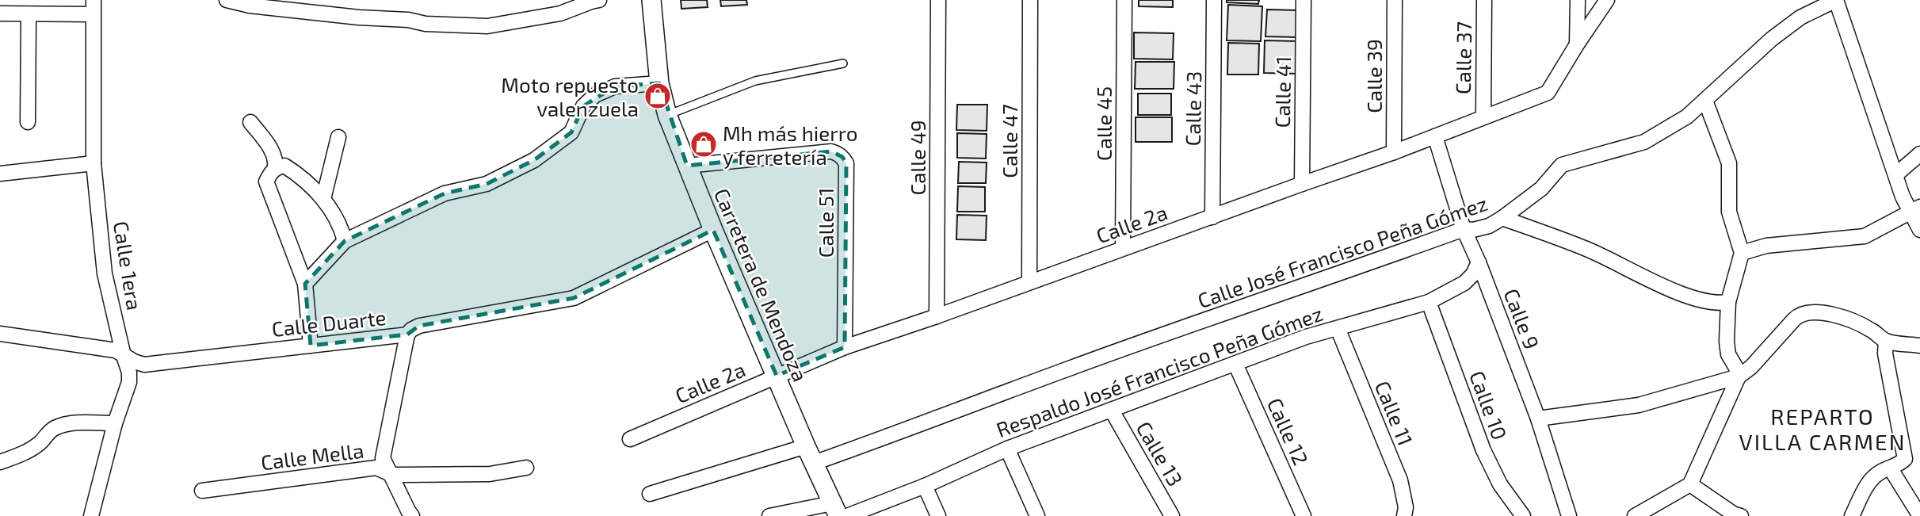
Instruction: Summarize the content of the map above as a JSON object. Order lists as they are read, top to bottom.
{
  "streets": {
    "street": [
      "Calle 37",
      "Calle 39",
      "Calle 41",
      "Calle 43",
      "Calle 45",
      "Calle 47",
      "Calle 49",
      "Calle 51",
      "Calle 2a",
      "Calle José Francisco Peña Gómez",
      "Calle 1era",
      "Carretera de Mendoza",
      "Calle 9",
      "Calle Duarte",
      "Respaldo José Francisco Peña Gómez",
      "Calle 10",
      "Calle 11",
      "Calle 12",
      "Calle 13",
      "Calle Mella"
    ]
  },
  "crossings": [
    ["Calle 37", "Calle 2a"],
    ["Calle 39", "Calle 2a"],
    ["Calle 41", "Calle 2a"],
    ["Calle 43", "Calle 2a"],
    ["Calle 45", "Calle 2a"],
    ["Calle 47", "Calle 2a"],
    ["Calle 49", "Calle 2a"],
    ["Calle 51", "Calle 2a"],
    ["Calle 51", "Carretera de Mendoza"],
    ["Calle 2a", "Carretera de Mendoza"],
    ["Calle 2a", "Calle 9"],
    ["Calle José Francisco Peña Gómez", "Carretera de Mendoza"],
    ["Calle José Francisco Peña Gómez", "Calle 9"],
    ["Calle 1era", "Calle Duarte"],
    ["Carretera de Mendoza", "Calle Duarte"],
    ["Calle 9", "Respaldo José Francisco Peña Gómez"],
    ["Respaldo José Francisco Peña Gómez", "Calle 10"],
    ["Respaldo José Francisco Peña Gómez", "Calle 11"],
    ["Respaldo José Francisco Peña Gómez", "Calle 12"],
    ["Respaldo José Francisco Peña Gómez", "Calle 13"]
  ],
  "districts": ["REPARTO VILLA CARMEN"],
  "places": {
    "shop": ["Moto repuesto valenzuela", "Mh más hierro y ferretería"]
  }
}
